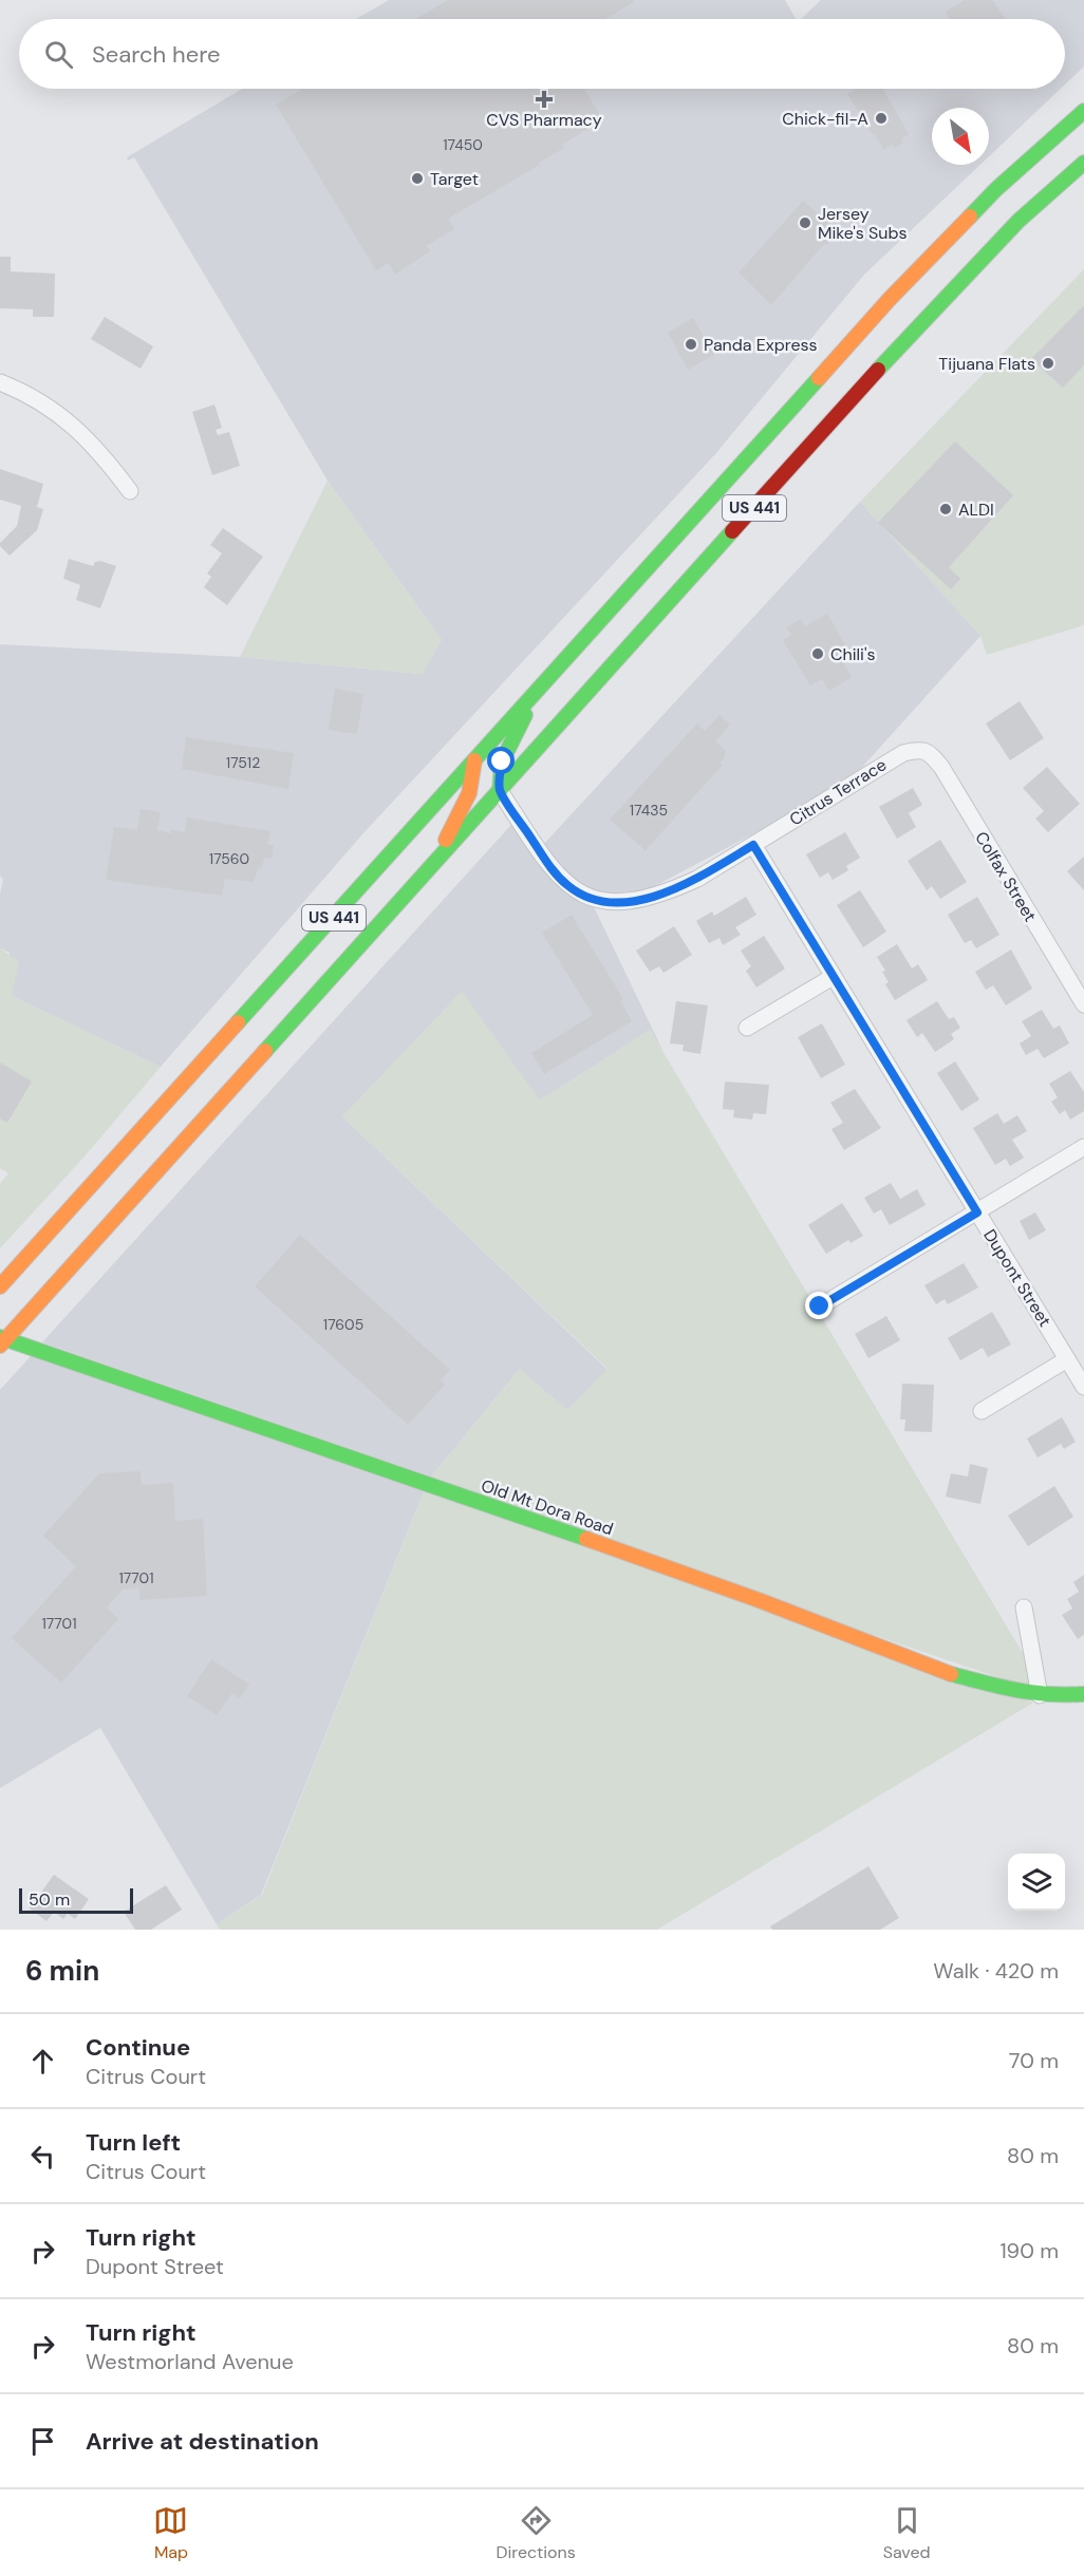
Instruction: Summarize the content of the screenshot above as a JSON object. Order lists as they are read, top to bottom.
{
  "streets": {
    "main road": ["US 441", "Old Mt Dora Road"],
    "street": ["Citrus Terrace", "Colfax Street", "Dupont Street"]
  },
  "crossings": [
    ["US 441", "Citrus Terrace"],
    ["US 441", "Old Mt Dora Road"],
    ["Citrus Terrace", "Colfax Street"],
    ["Citrus Terrace", "Dupont Street"]
  ],
  "places": {
    "health": ["CVS Pharmacy"],
    "other": [
      "Chick-fil-A",
      "Target",
      "Jersey Mike's Subs",
      "Panda Express",
      "Tijuana Flats",
      "ALDI",
      "Chili's"
    ]
  },
  "house_numbers": [
    "17450",
    "17512",
    "17435",
    "17560",
    "17605",
    "17701",
    "17701"
  ],
  "scale_bar": "50 m",
  "north": "bottom right",
  "page": {
    "search": "Search here",
    "scale": "50 m",
    "heading": ["6 min", "Walk · 420 m"],
    "list": [
      ["Continue", "Citrus Court", "70 m"],
      ["Turn left", "Citrus Court", "80 m"],
      ["Turn right", "Dupont Street", "190 m"],
      ["Turn right", "Westmorland Avenue", "80 m"],
      "Arrive at destination"
    ],
    "nav": ["Map", "Directions", "Saved"]
  }
}
